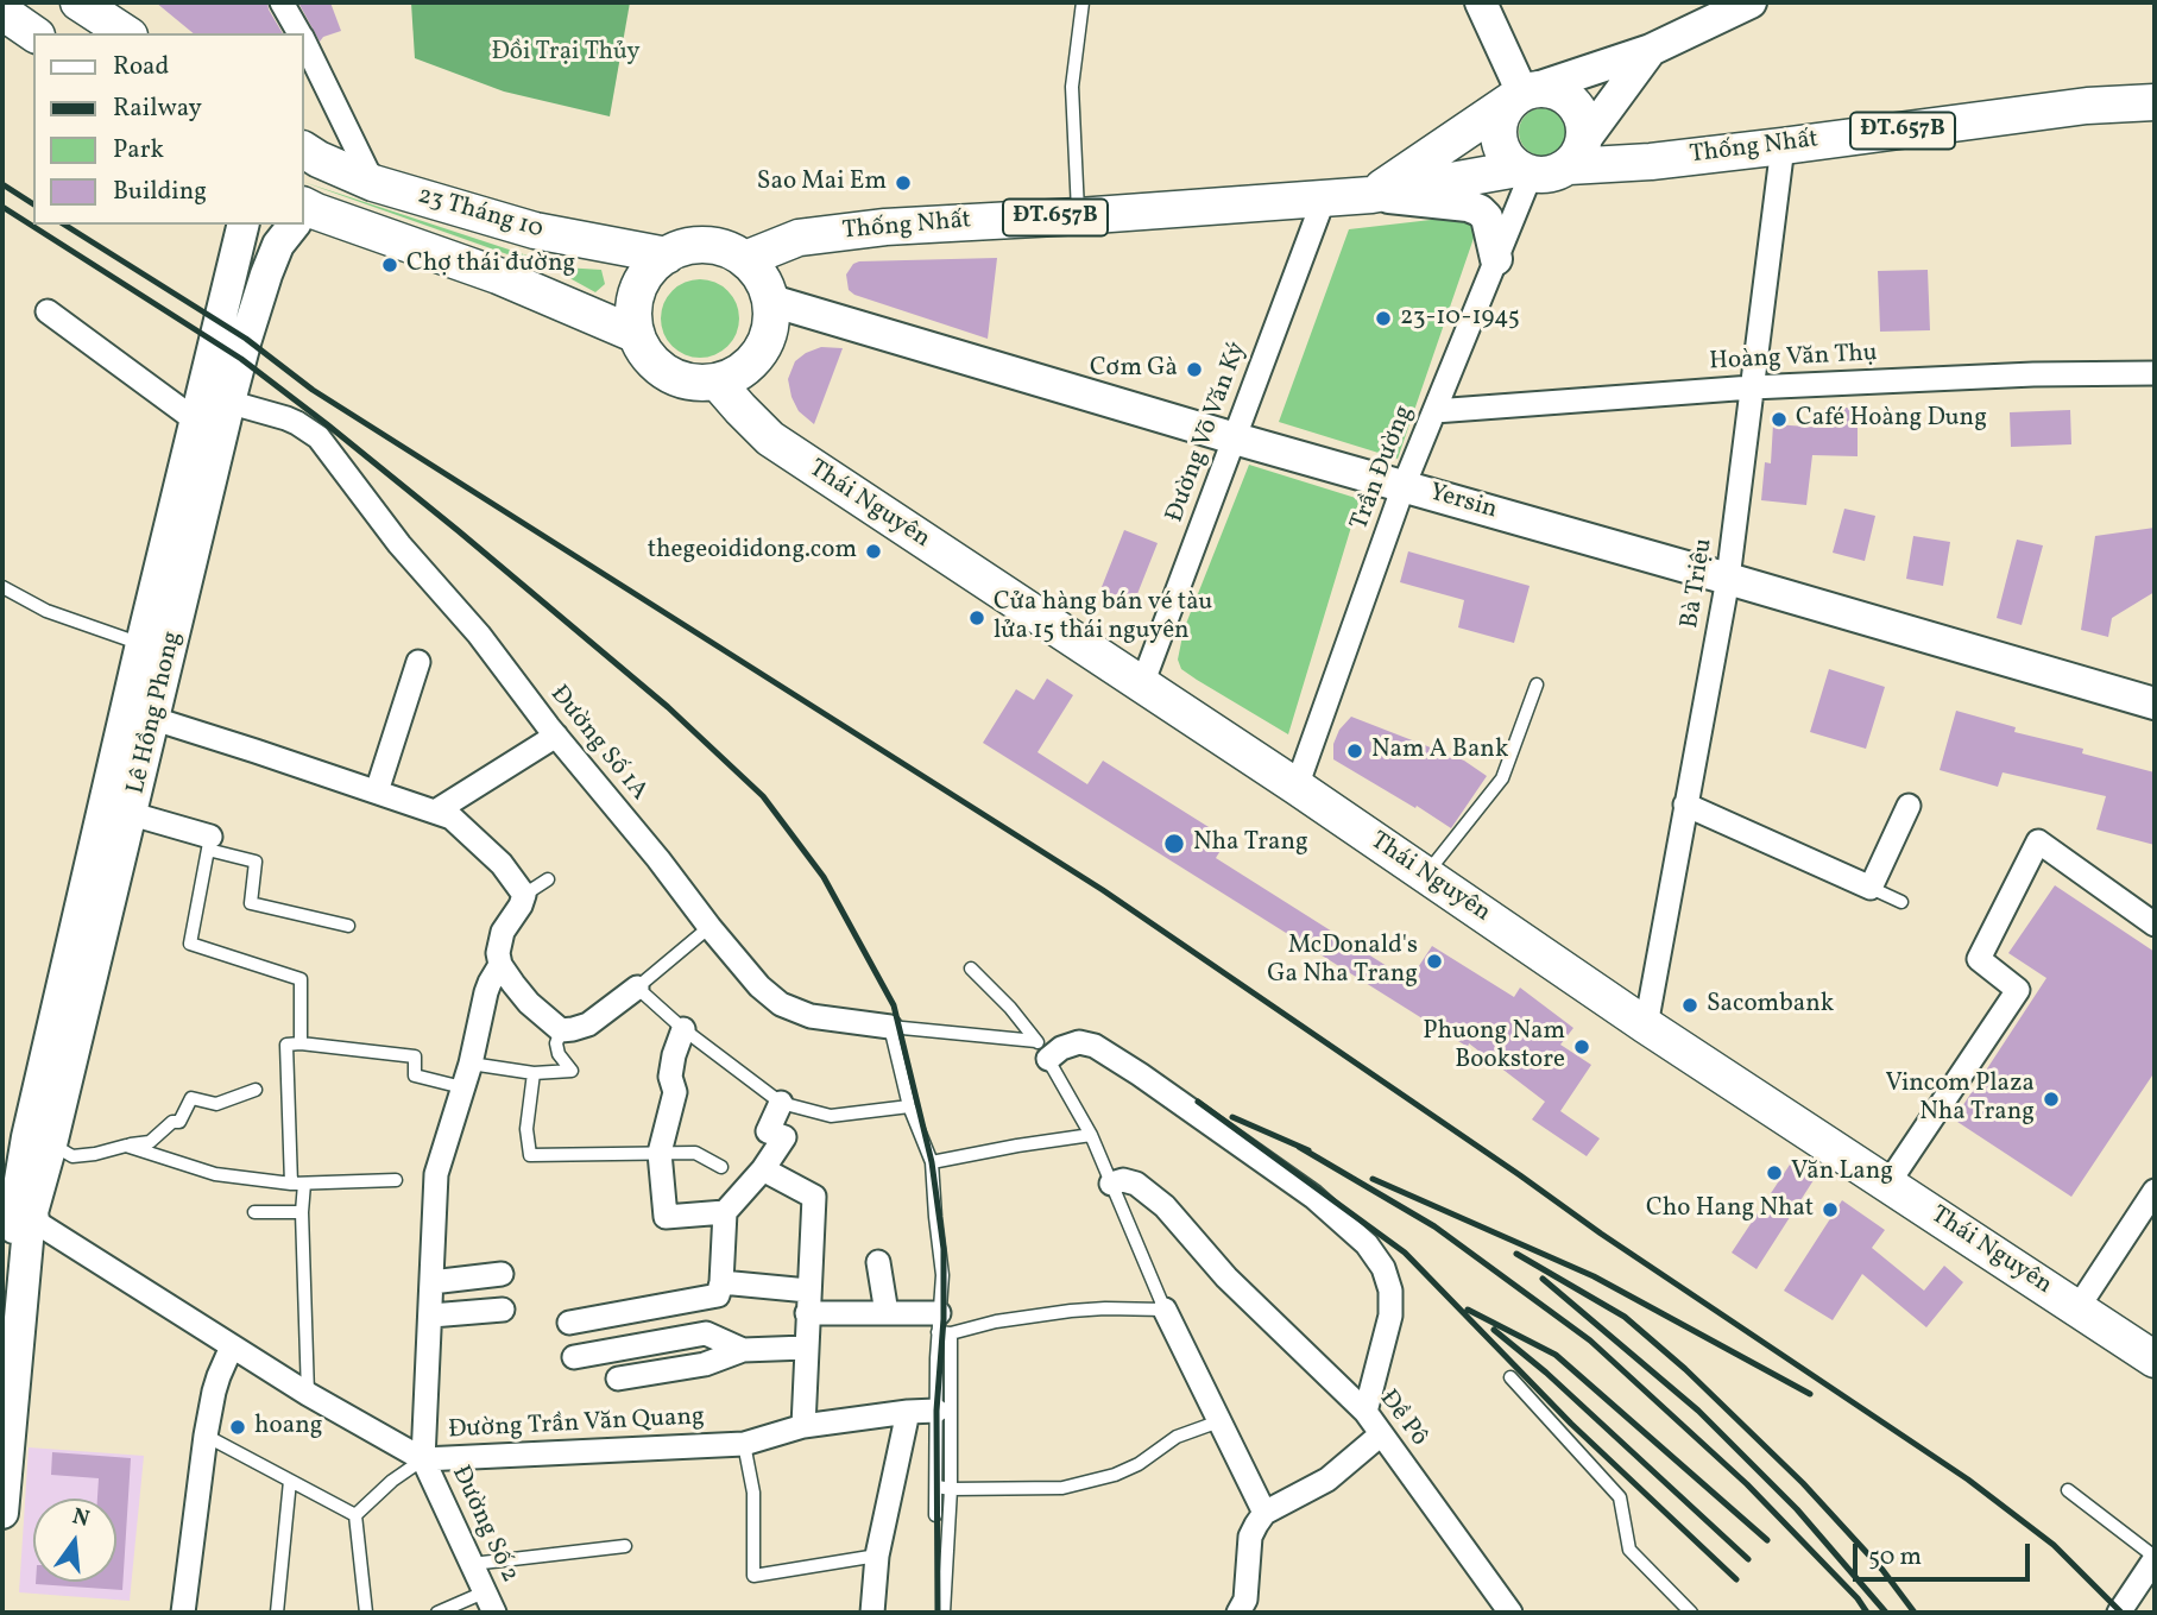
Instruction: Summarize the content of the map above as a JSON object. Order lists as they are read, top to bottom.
{
  "streets": {
    "main road": [
      "ĐT.657B",
      "Thống Nhất",
      "23 Tháng 10",
      "Yersin",
      "Thái Nguyên",
      "Lê Hồng Phong"
    ],
    "street": [
      "Hoàng Văn Thụ",
      "Đường Võ Văn Ký",
      "Trần Đường",
      "Bà Triệu",
      "Đường Số 1A",
      "Đề Pô",
      "Đường Trần Văn Quang",
      "Đường Số 2"
    ]
  },
  "crossings": [
    ["Thống Nhất", "23 Tháng 10"],
    ["Thống Nhất", "Đường Võ Văn Ký"],
    ["Thống Nhất", "Trần Đường"],
    ["Thống Nhất", "Yersin"],
    ["Thống Nhất", "Thái Nguyên"],
    ["Thống Nhất", "Bà Triệu"],
    ["23 Tháng 10", "Yersin"],
    ["23 Tháng 10", "Thái Nguyên"],
    ["Hoàng Văn Thụ", "Trần Đường"],
    ["Hoàng Văn Thụ", "Bà Triệu"],
    ["Đường Võ Văn Ký", "Yersin"],
    ["Đường Võ Văn Ký", "Thái Nguyên"],
    ["Trần Đường", "Yersin"],
    ["Trần Đường", "Thái Nguyên"],
    ["Yersin", "Thái Nguyên"],
    ["Yersin", "Bà Triệu"],
    ["Thái Nguyên", "Bà Triệu"],
    ["Lê Hồng Phong", "Đường Số 1A"],
    ["Lê Hồng Phong", "Đường Trần Văn Quang"],
    ["Đường Trần Văn Quang", "Đường Số 2"]
  ],
  "parks": ["Đồi Trại Thủy"],
  "places": [
    "Sao Mai Em",
    "Chợ thái đường",
    "23-10-1945",
    "Cơm Gà",
    "Café Hoàng Dung",
    "thegeoididong.com",
    "Cửa hàng bán vé tàu lửa 15 thái nguyên",
    "Nam A Bank",
    "Nha Trang",
    "McDonald's Ga Nha Trang",
    "Sacombank",
    "Phuong Nam Bookstore",
    "Vincom Plaza Nha Trang",
    "Văn Lang",
    "Cho Hang Nhat",
    "hoang"
  ],
  "legend": [
    "Road",
    "Railway",
    "Park",
    "Building"
  ],
  "scale_bar": "50 m",
  "north": "top"
}
